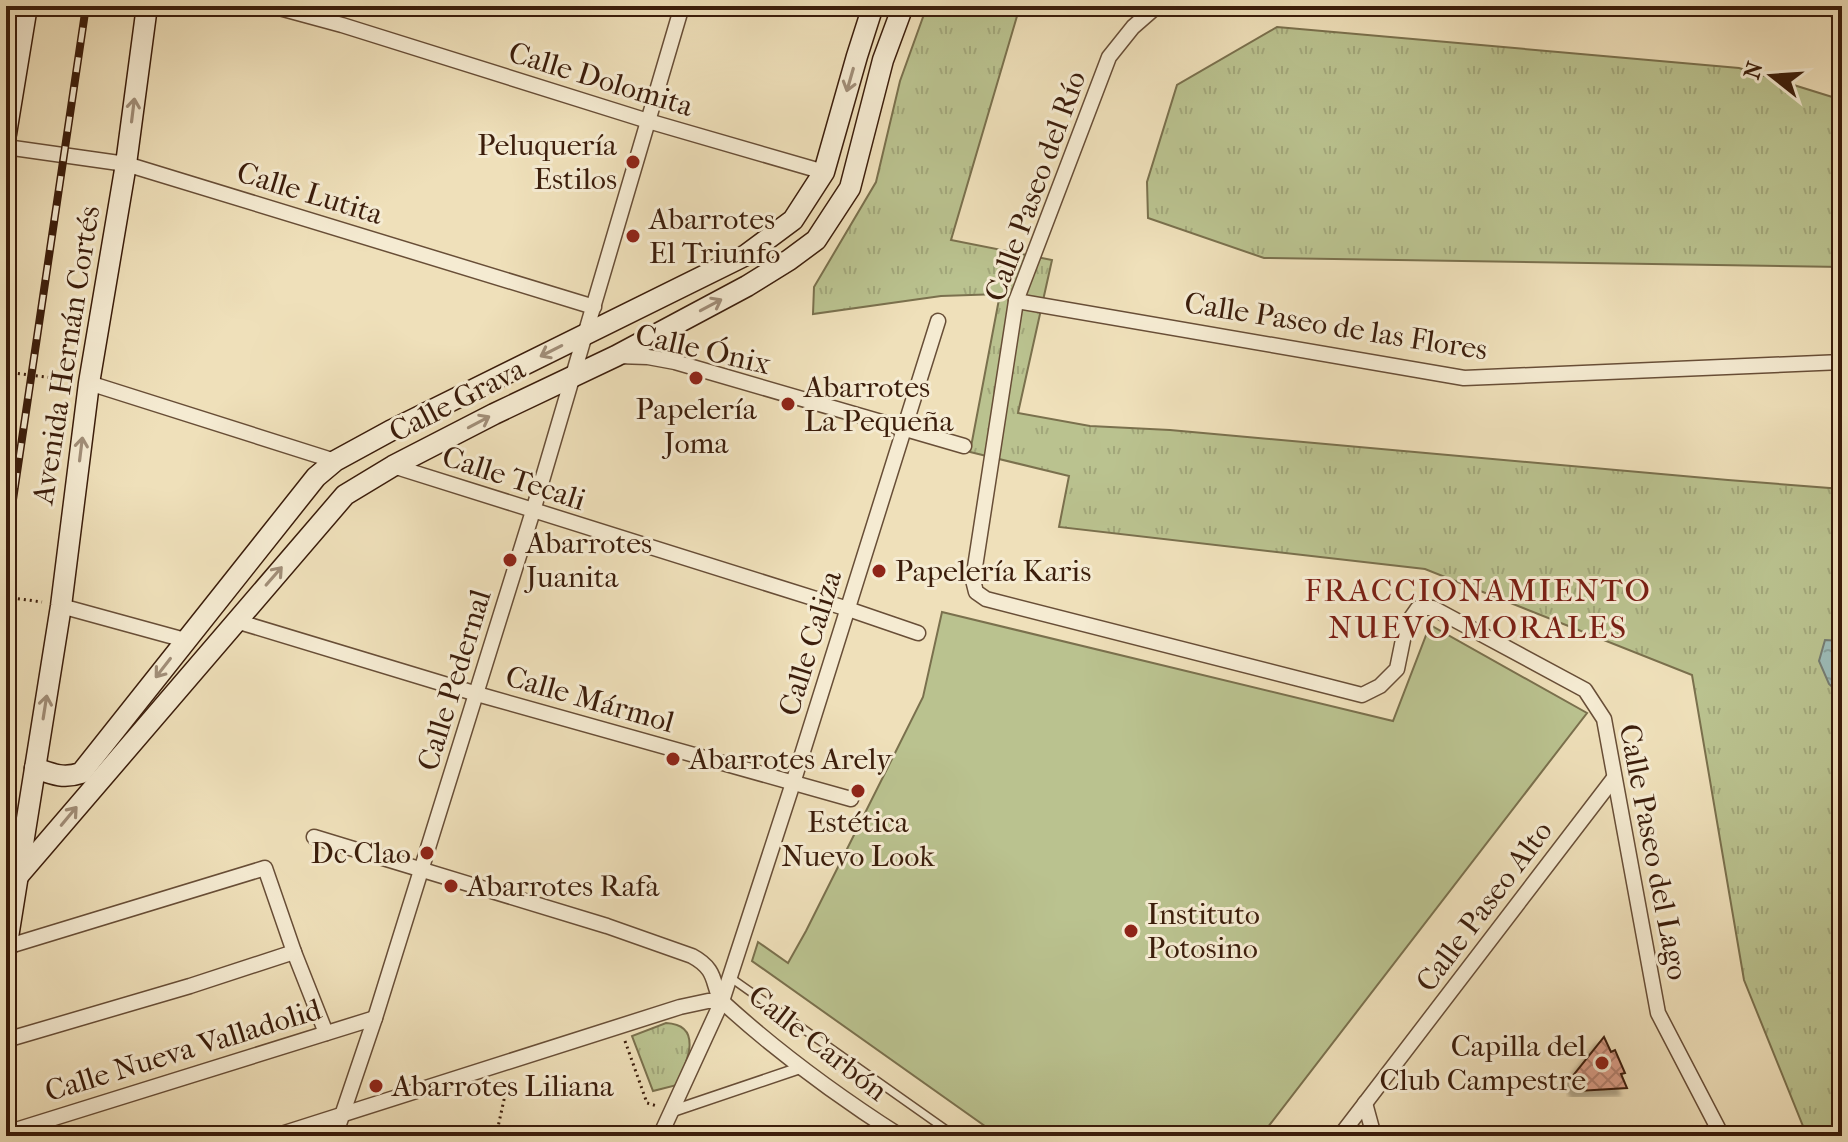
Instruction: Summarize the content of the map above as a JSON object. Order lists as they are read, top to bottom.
{
  "streets": {
    "main road": ["Avenida Hernán Cortés", "Calle Grava"],
    "street": [
      "Calle Dolomita",
      "Calle Paseo del Río",
      "Calle Lutita",
      "Calle Paseo de las Flores",
      "Calle Ónix",
      "Calle Tecali",
      "Calle Caliza",
      "Calle Pedernal",
      "Calle Mármol",
      "Calle Paseo del Lago",
      "Calle Paseo Alto",
      "Calle Carbón",
      "Calle Nueva Valladolid"
    ]
  },
  "crossings": [
    ["Calle Dolomita", "Calle Grava"],
    ["Calle Dolomita", "Calle Pedernal"],
    ["Calle Paseo del Río", "Calle Paseo de las Flores"],
    ["Calle Paseo del Río", "Calle Paseo del Lago"],
    ["Calle Lutita", "Avenida Hernán Cortés"],
    ["Calle Lutita", "Calle Pedernal"],
    ["Calle Ónix", "Calle Grava"],
    ["Calle Ónix", "Calle Caliza"],
    ["Avenida Hernán Cortés", "Calle Grava"],
    ["Calle Grava", "Calle Tecali"],
    ["Calle Grava", "Calle Pedernal"],
    ["Calle Grava", "Calle Mármol"],
    ["Calle Tecali", "Calle Caliza"],
    ["Calle Tecali", "Calle Pedernal"],
    ["Calle Caliza", "Calle Mármol"],
    ["Calle Caliza", "Calle Carbón"],
    ["Calle Pedernal", "Calle Mármol"],
    ["Calle Pedernal", "Calle Carbón"],
    ["Calle Pedernal", "Calle Nueva Valladolid"],
    ["Calle Paseo del Lago", "Calle Paseo Alto"]
  ],
  "one_way": ["Avenida Hernán Cortés"],
  "districts": ["FRACCIONAMIENTO NUEVO MORALES"],
  "places": [
    "Peluquería Estilos",
    "Abarrotes El Triunfo",
    "Papelería Joma",
    "Abarrotes La Pequeña",
    "Abarrotes Juanita",
    "Papelería Karis",
    "Abarrotes Arely",
    "Estética Nuevo Look",
    "Dc Clao",
    "Abarrotes Rafa",
    "Instituto Potosino",
    "Capilla del Club Campestre",
    "Abarrotes Liliana"
  ],
  "north": "left"
}
